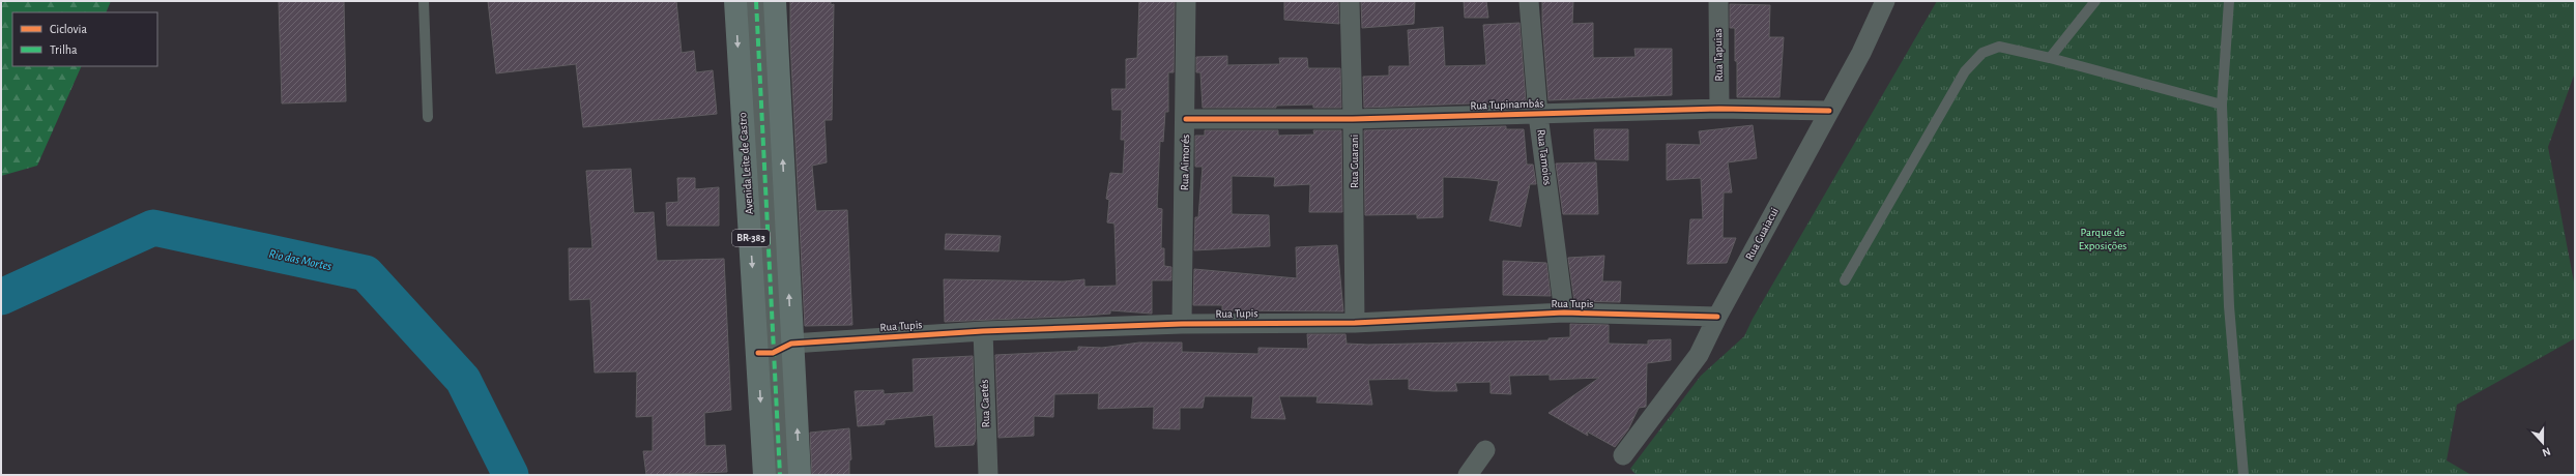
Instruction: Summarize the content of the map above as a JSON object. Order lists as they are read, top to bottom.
{
  "streets": {
    "highway": ["Avenida Leite de Castro", "BR-383"],
    "street": [
      "Rua Tapuias",
      "Rua Tupinambás",
      "Rua Tamoios",
      "Rua Guarani",
      "Rua Aimorés",
      "Rua Guaiacui",
      "Rua Tupis",
      "Rua Caetés"
    ]
  },
  "crossings": [
    ["Rua Tapuias", "Rua Tupinambás"],
    ["Rua Tupinambás", "Rua Tamoios"],
    ["Rua Tupinambás", "Rua Guarani"],
    ["Rua Tupinambás", "Rua Aimorés"],
    ["Rua Tupinambás", "Rua Guaiacui"],
    ["Rua Tamoios", "Rua Tupis"],
    ["Rua Guarani", "Rua Tupis"],
    ["Rua Aimorés", "Rua Tupis"],
    ["Avenida Leite de Castro", "Rua Tupis"],
    ["Rua Guaiacui", "Rua Tupis"],
    ["Rua Tupis", "Rua Caetés"]
  ],
  "water": ["Rio das Mortes"],
  "parks": ["Parque de Exposições"],
  "legend": ["Ciclovia", "Trilha"],
  "north": "bottom"
}
